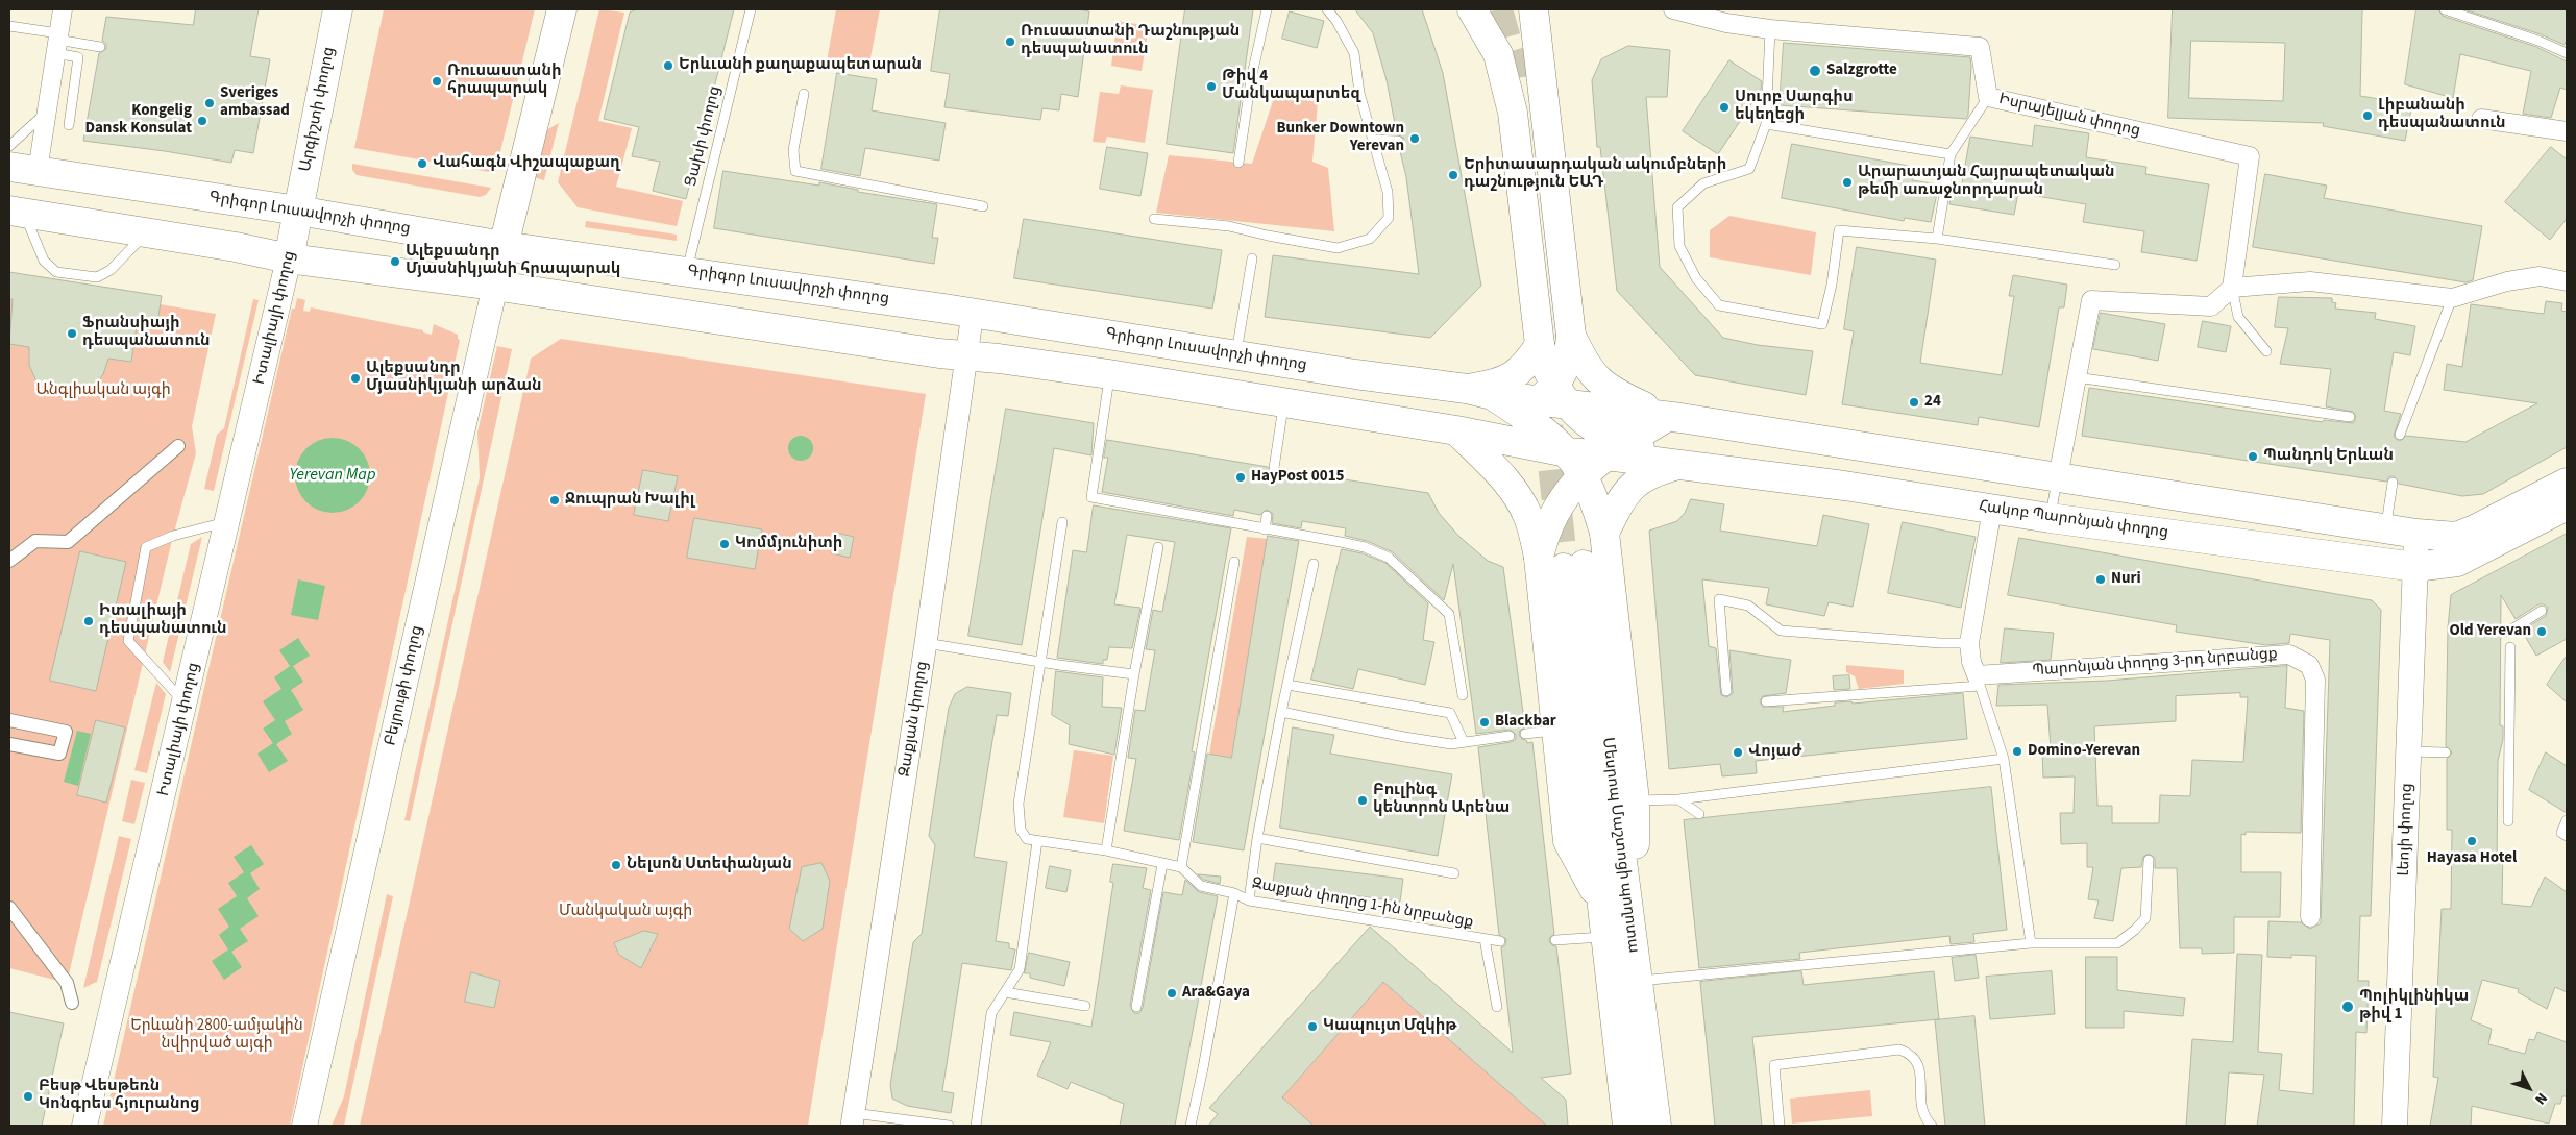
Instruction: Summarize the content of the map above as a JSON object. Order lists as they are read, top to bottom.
{
  "streets": {
    "main road": [
      "Արգիշտի փողոց",
      "Գրիգոր Լուսավորչի փողոց",
      "Իտալիայի փողոց",
      "Հակոբ Պարոնյան փողոց",
      "Բեյրութի փողոց",
      "Լեոյի փողոց",
      "Մեսրոպ Մաշտոցի պողոտա"
    ],
    "street": ["Իսրայելյան փողոց", "Պարոնյան փողոց 3-րդ նրբանցք", "Զաքյան փողոց"],
    "lane": ["Ցախի փողոց", "Զաքյան փողոց 1-ին նրբանցք"]
  },
  "crossings": [
    ["Արգիշտի փողոց", "Գրիգոր Լուսավորչի փողոց"],
    ["Արգիշտի փողոց", "Իտալիայի փողոց"],
    ["Ցախի փողոց", "Գրիգոր Լուսավորչի փողոց"],
    ["Գրիգոր Լուսավորչի փողոց", "Իտալիայի փողոց"],
    ["Գրիգոր Լուսավորչի փողոց", "Բեյրութի փողոց"],
    ["Գրիգոր Լուսավորչի փողոց", "Զաքյան փողոց"],
    ["Հակոբ Պարոնյան փողոց", "Լեոյի փողոց"]
  ],
  "water": ["Yerevan Map"],
  "parks": ["Անգլիական այգի", "Մանկական այգի", "Երևանի 2800-ամյակին նվիրված այգի"],
  "places": [
    "Ռուսաստանի Դաշնության դեսպանատուն",
    "Երևւանի քաղաքապետարան",
    "Salzgrotte",
    "Ռուսաստանի հրապարակ",
    "Թիվ 4 Մանկապարտեզ",
    "Sveriges ambassad",
    "Սուրբ Սարգիս եկեղեցի",
    "Լիբանանի դեսպանատուն",
    "Kongelig Dansk Konsulat",
    "Bunker Downtown Yerevan",
    "Վահագն Վիշապաքաղ",
    "Երիտասարդական ակումբների դաշնություն ԵԱԴ",
    "Արարատյան Հայրապետական թեմի առաջնորդարան",
    "Ալեքսանդր Մյասնիկյանի հրապարակ",
    "Ֆրանսիայի դեսպանատուն",
    "Ալեքսանդր Մյասնիկյանի արձան",
    "24",
    "Պանդոկ Երևան",
    "HayPost 0015",
    "Ջուպրան Խալիլ",
    "Կոմմյունիտի",
    "Nuri",
    "Իտալիայի դեսպանատուն",
    "Old Yerevan",
    "Blackbar",
    "Domino-Yerevan",
    "Վոյաժ",
    "Բուլինգ կենտրոն Արենա",
    "Hayasa Hotel",
    "Նելսոն Ստեփանյան",
    "Ara&Gaya",
    "Պոլիկլինիկա թիվ 1",
    "Կապույտ Մզկիթ",
    "Բեսթ Վեսթեռն Կոնգրես հյուրանոց"
  ],
  "north": "bottom right"
}
